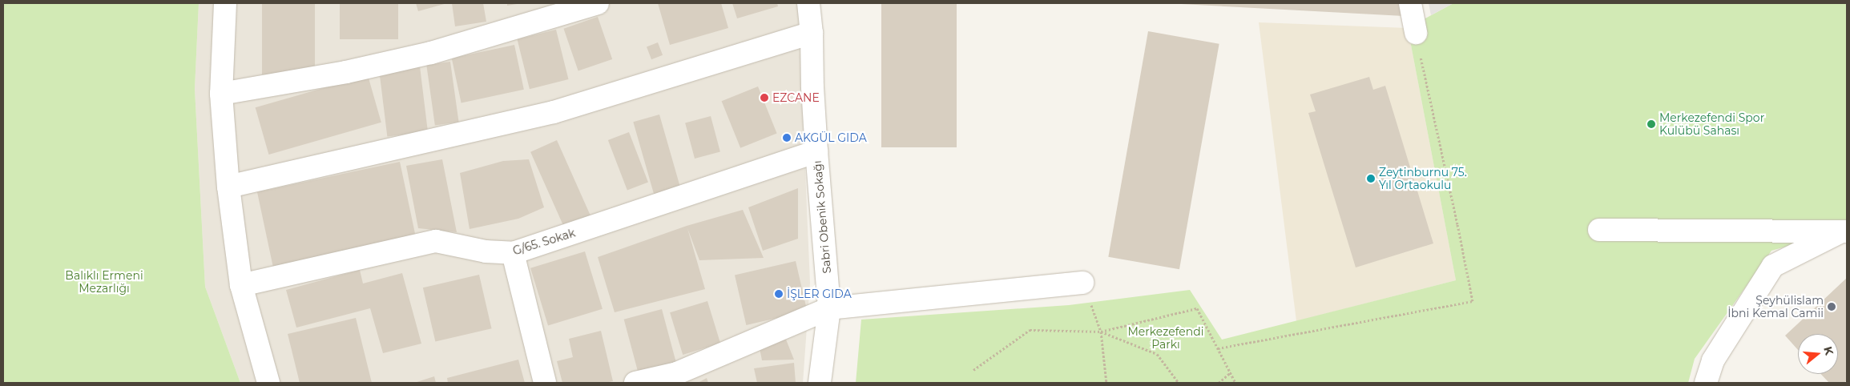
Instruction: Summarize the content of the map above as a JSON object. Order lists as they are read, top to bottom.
{
  "streets": {
    "street": ["Sabri Obenik Sokağı", "G/65. Sokak"]
  },
  "crossings": [
    ["Sabri Obenik Sokağı", "G/65. Sokak"]
  ],
  "parks": ["Balıklı Ermeni Mezarlığı", "Merkezefendi Parkı"],
  "places": [
    "EZCANE",
    "Merkezefendi Spor Kulübü Sahası",
    "AKGÜL GIDA",
    "Zeytinburnu 75. Yıl Ortaokulu",
    "İŞLER GIDA",
    "Şeyhülislam İbni Kemal Camii"
  ],
  "north": "right"
}
